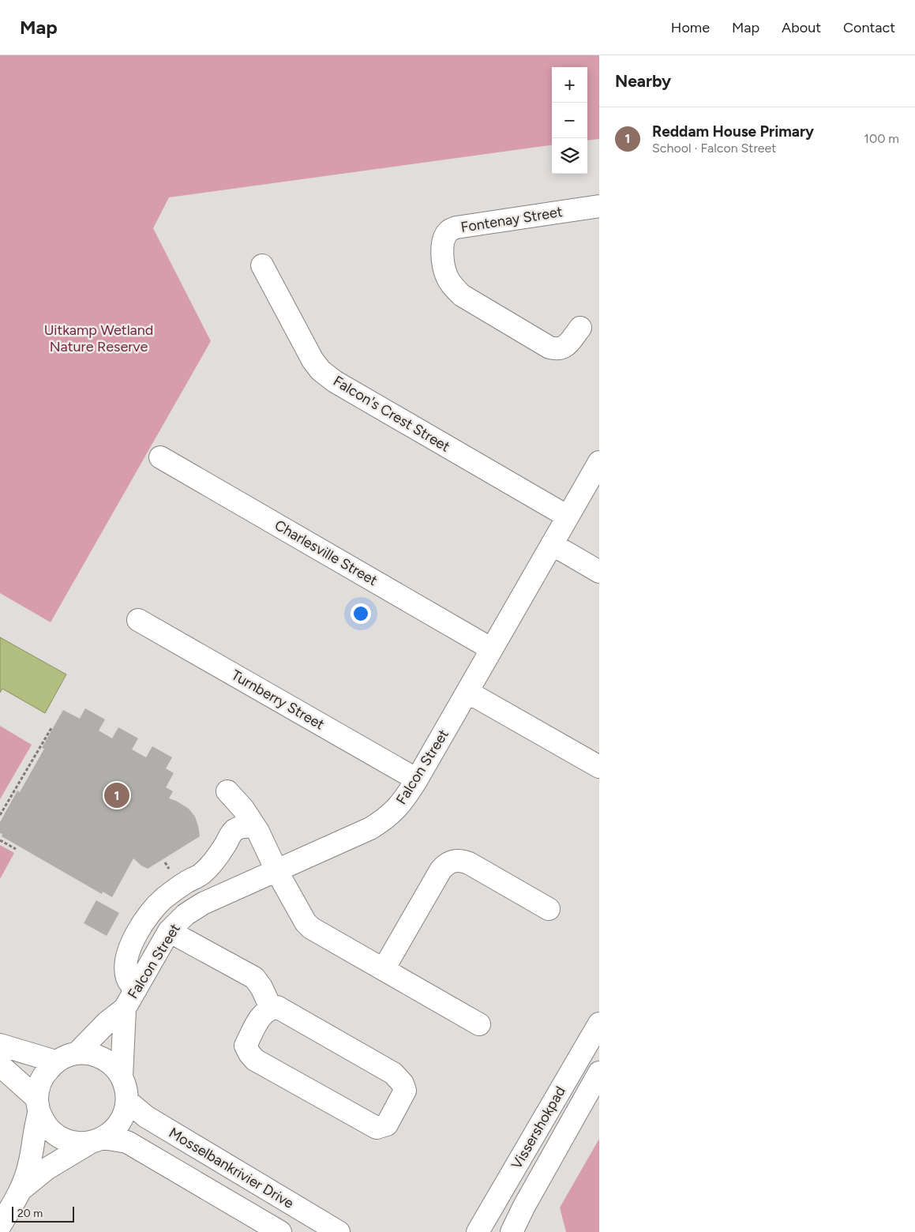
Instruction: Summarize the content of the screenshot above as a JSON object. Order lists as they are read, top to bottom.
{
  "streets": {
    "street": [
      "Fontenay Street",
      "Falcon's Crest Street",
      "Charlesville Street",
      "Turnberry Street",
      "Falcon Street",
      "Vissershokpad",
      "Mosselbankrivier Drive"
    ]
  },
  "crossings": [
    ["Falcon's Crest Street", "Falcon Street"],
    ["Charlesville Street", "Falcon Street"],
    ["Turnberry Street", "Falcon Street"],
    ["Falcon Street", "Mosselbankrivier Drive"]
  ],
  "parks": ["Uitkamp Wetland Nature Reserve"],
  "scale_bar": "20 m",
  "page": {
    "header": "Map",
    "nav": [
      "Home",
      "Map",
      "About",
      "Contact"
    ],
    "heading": "Nearby",
    "map_buttons": ["+", "−"],
    "list": [
      {
        "mark": "1",
        "name": "Reddam House Primary",
        "note": "School · Falcon Street",
        "value": "100 m"
      }
    ],
    "pins": "1",
    "scale": "20 m"
  }
}
